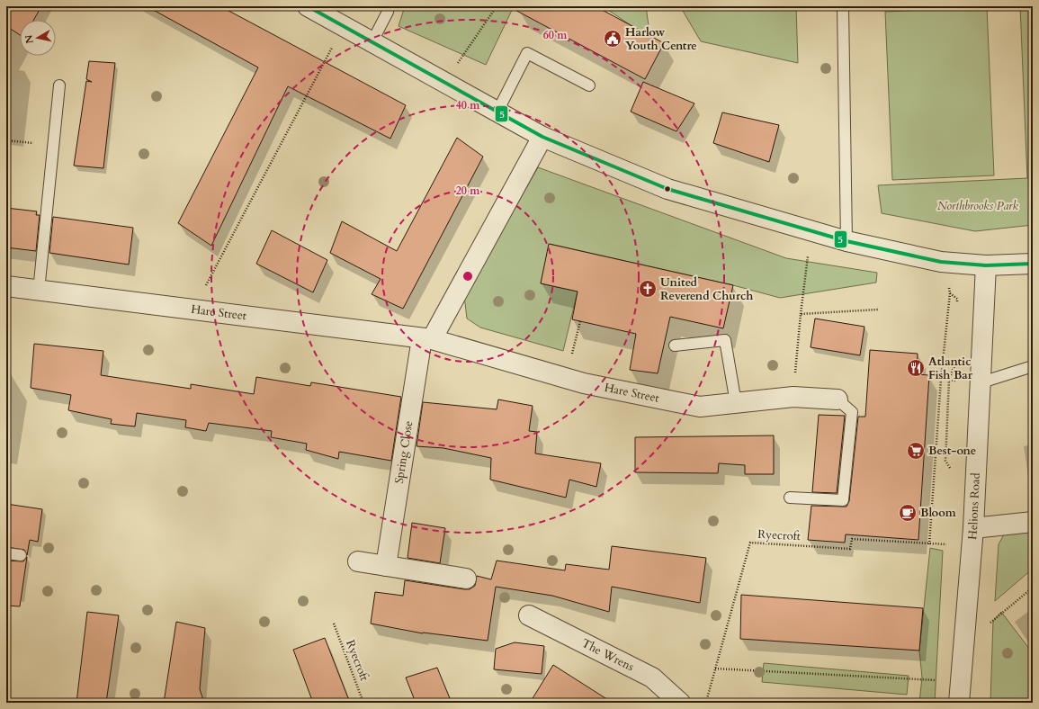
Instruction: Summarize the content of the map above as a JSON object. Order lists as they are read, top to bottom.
{
  "streets": {
    "street": [
      "Hare Street",
      "Spring Close",
      "Helions Road",
      "The Wrens"
    ],
    "path": ["Ryecroft"]
  },
  "crossings": [
    ["Hare Street", "Spring Close"]
  ],
  "parks": ["Northbrooks Park"],
  "places": {
    "public building": ["Harlow Youth Centre"],
    "church": ["United Reverend Church"],
    "restaurant": ["Atlantic Fish Bar"],
    "supermarket": ["Best-one"],
    "cafe": ["Bloom"]
  },
  "lines": ["transit line 5"],
  "north": "left",
  "rings": ["60 m", "40 m", "20 m"]
}
